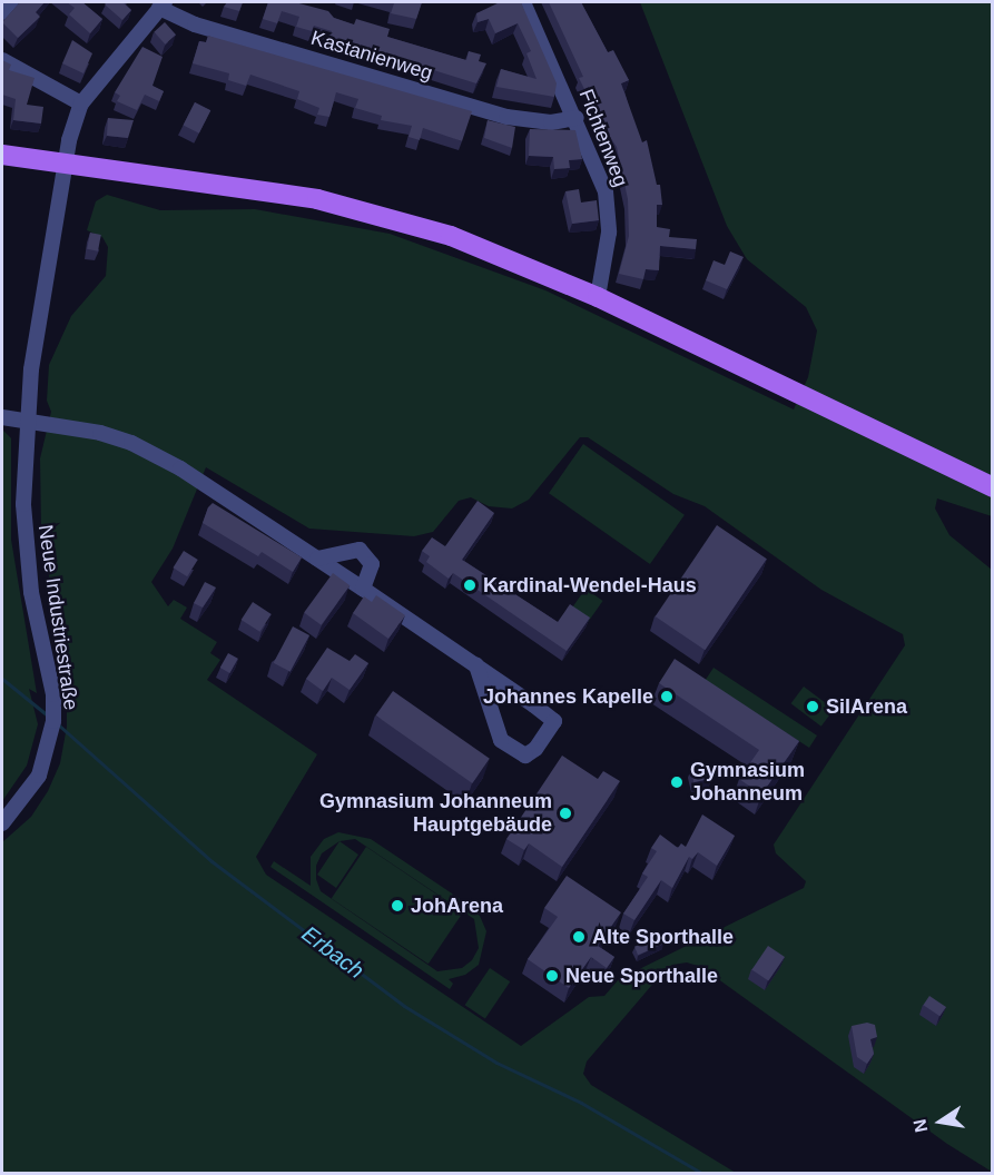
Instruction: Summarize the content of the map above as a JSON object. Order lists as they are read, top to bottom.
{
  "streets": {
    "street": ["Kastanienweg", "Fichtenweg", "Neue Industriestraße"]
  },
  "crossings": [
    ["Kastanienweg", "Fichtenweg"]
  ],
  "water": ["Erbach"],
  "places": [
    "Kardinal-Wendel-Haus",
    "Johannes Kapelle",
    "SilArena",
    "Gymnasium Johanneum",
    "Gymnasium Johanneum Hauptgebäude",
    "JohArena",
    "Alte Sporthalle",
    "Neue Sporthalle"
  ],
  "north": "left"
}
